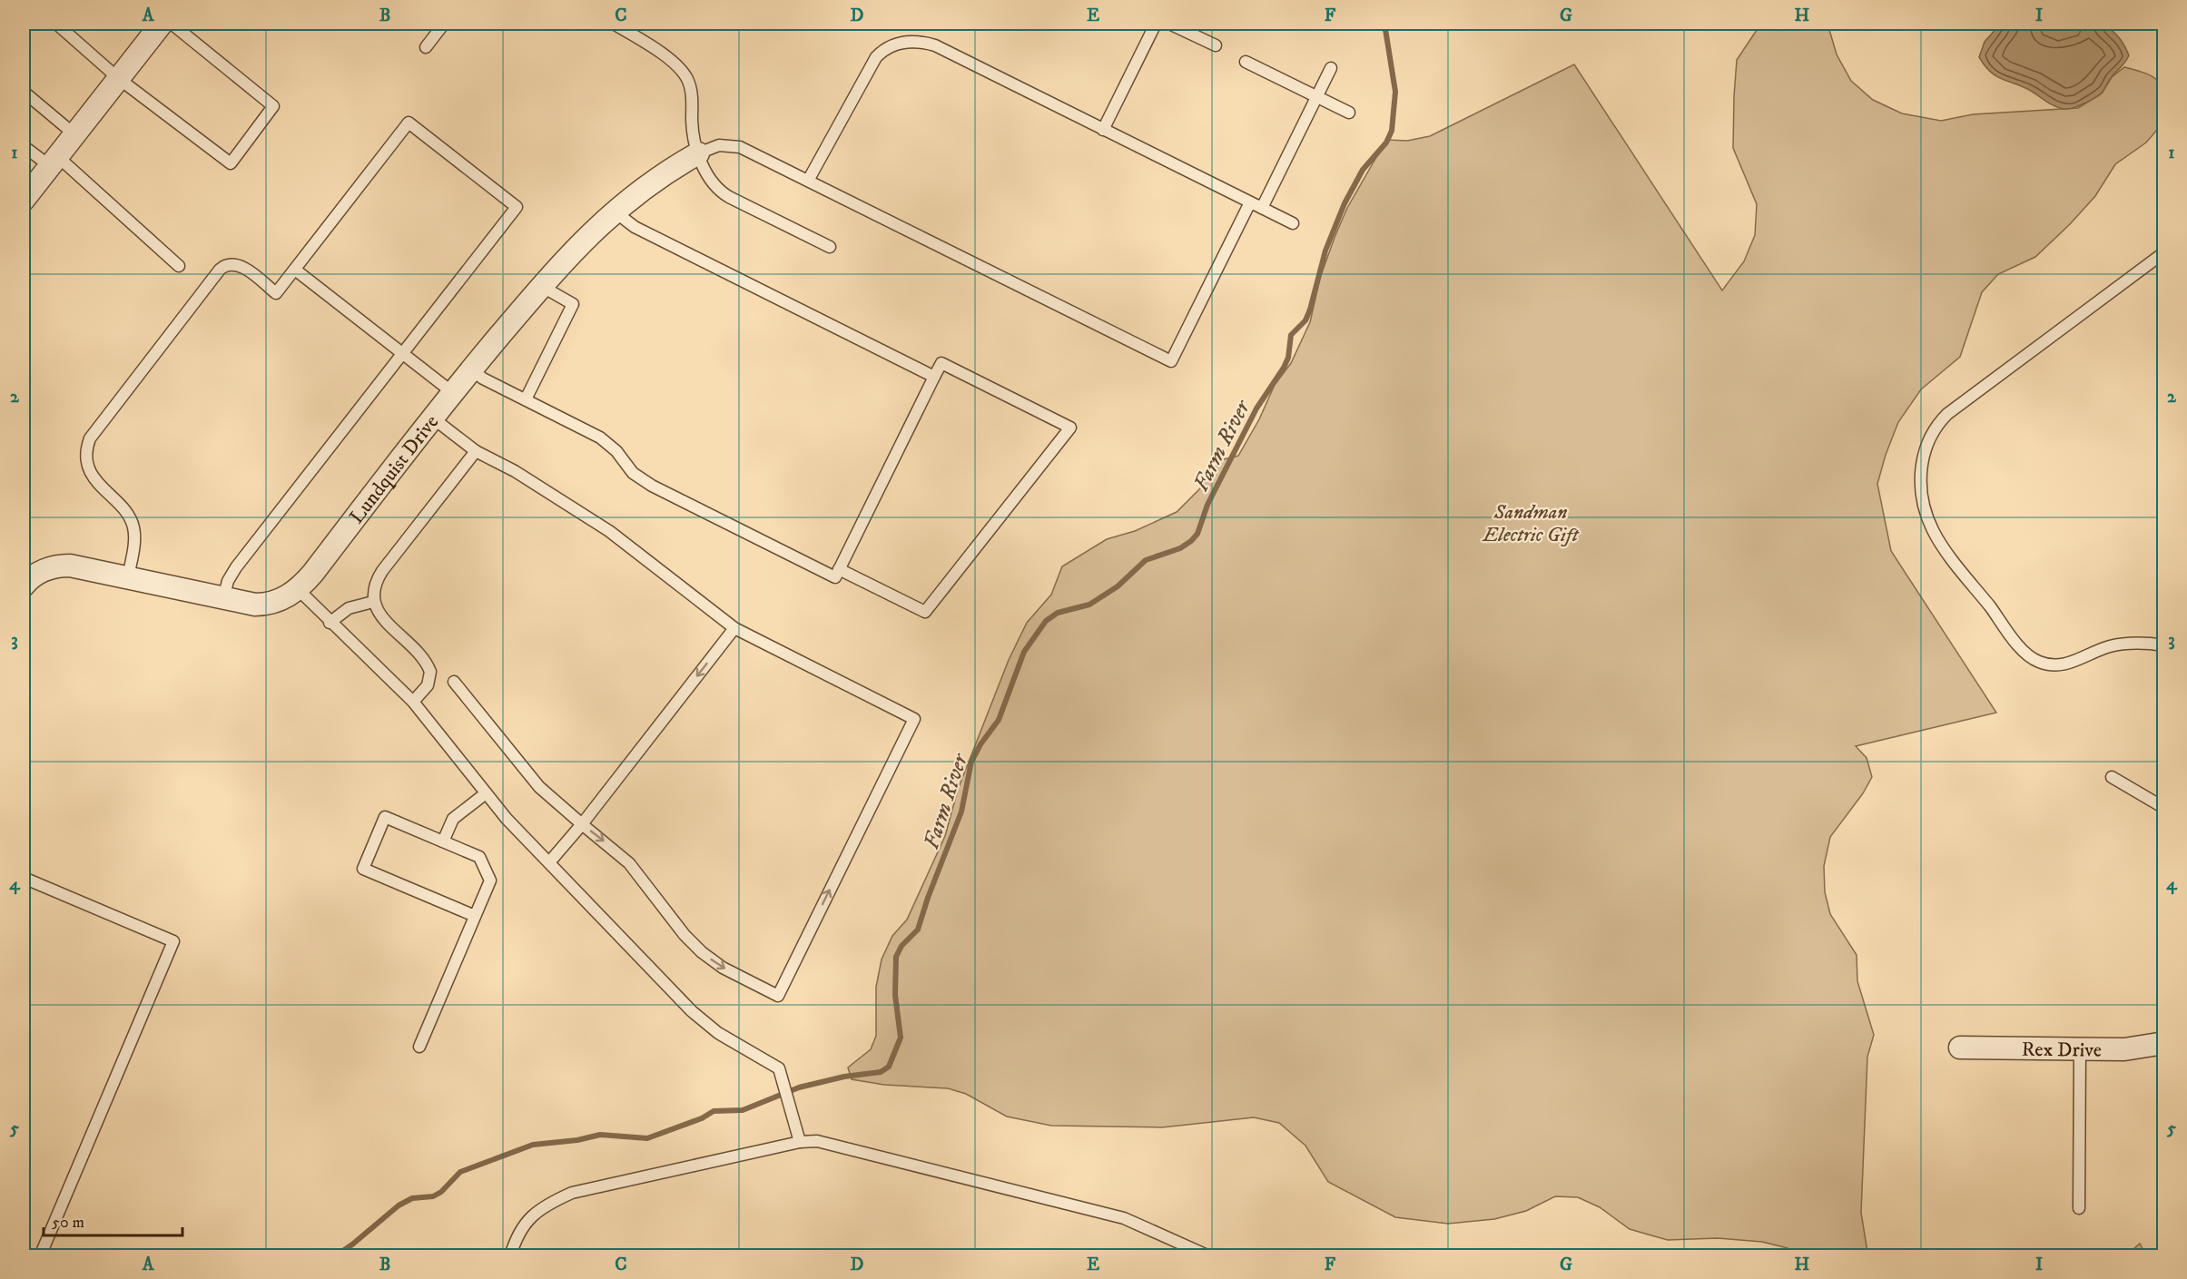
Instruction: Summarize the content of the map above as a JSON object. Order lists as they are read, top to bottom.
{
  "streets": {
    "street": ["Lundquist Drive", "Rex Drive"]
  },
  "water": ["Farm River"],
  "parks": ["Sandman Electric Gift"],
  "scale_bar": "50 m",
  "grid": {
    "columns": [
      "A",
      "B",
      "C",
      "D",
      "E",
      "F",
      "G",
      "H",
      "I"
    ],
    "rows": [
      "1",
      "2",
      "3",
      "4",
      "5"
    ]
  }
}
